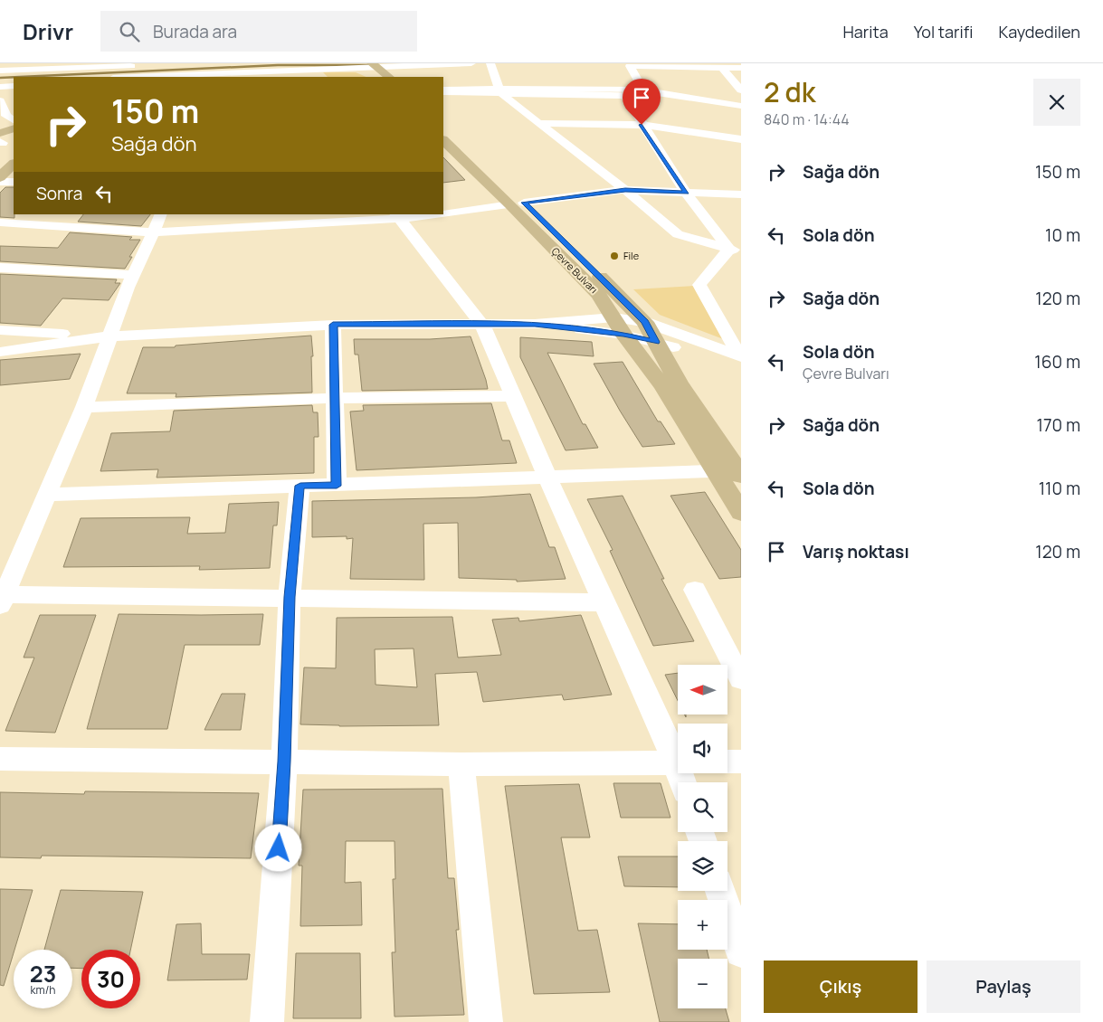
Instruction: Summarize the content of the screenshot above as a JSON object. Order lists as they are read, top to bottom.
{
  "streets": {
    "main road": ["Çevre Bulvarı"]
  },
  "places": ["File"],
  "north": "left",
  "page": {
    "header": "Drivr",
    "search": "Burada ara",
    "nav": ["Harita", "Yol tarifi", "Kaydedilen"],
    "heading": ["2 dk", "840 m · 14:44"],
    "turn": ["150 m", "Sağa dön"],
    "list": [
      {
        "name": "Sağa dön",
        "value": "150 m"
      },
      {
        "name": "Sola dön",
        "value": "10 m"
      },
      {
        "name": "Sağa dön",
        "value": "120 m"
      },
      {
        "name": "Sola dön",
        "note": "Çevre Bulvarı",
        "value": "160 m"
      },
      {
        "name": "Sağa dön",
        "value": "170 m"
      },
      {
        "name": "Sola dön",
        "value": "110 m"
      },
      {
        "name": "Varış noktası",
        "value": "120 m"
      }
    ],
    "then": "Sonra",
    "map_buttons": ["+", "−"],
    "speed": "23 km/h",
    "limit": "30",
    "buttons": ["Çıkış", "Paylaş"]
  }
}
